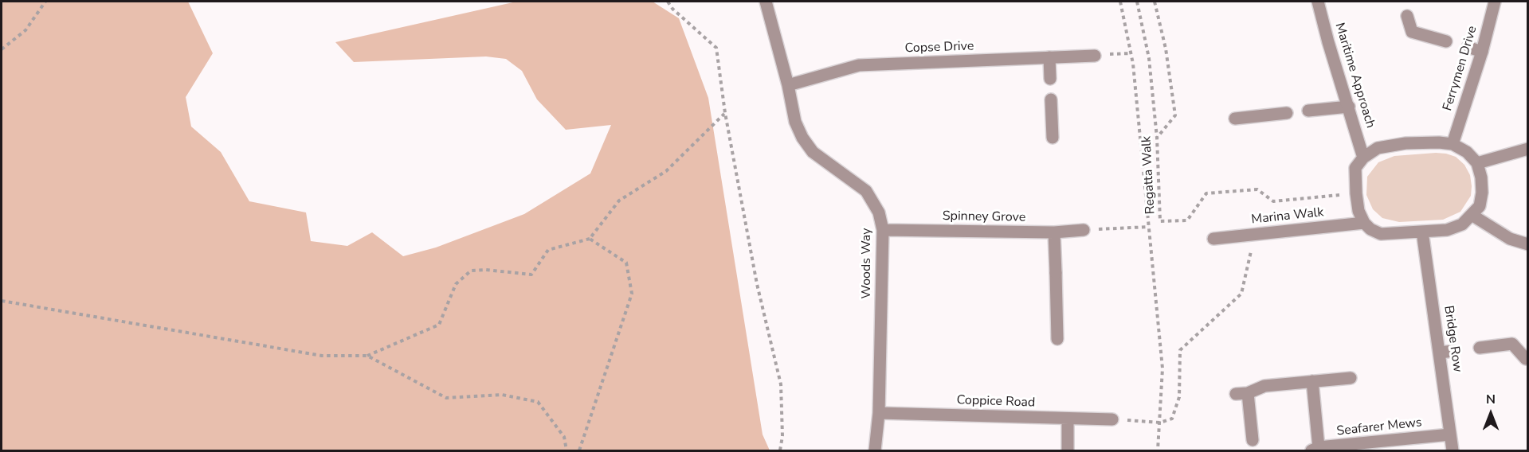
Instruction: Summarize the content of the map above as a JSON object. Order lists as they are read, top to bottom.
{
  "streets": {
    "street": [
      "Copse Drive",
      "Ferrymen Drive",
      "Maritime Approach",
      "Marina Walk",
      "Spinney Grove",
      "Woods Way",
      "Bridge Row",
      "Coppice Road",
      "Seafarer Mews"
    ],
    "path": ["Regatta Walk"]
  },
  "crossings": [
    ["Copse Drive", "Woods Way"],
    ["Ferrymen Drive", "Maritime Approach"],
    ["Ferrymen Drive", "Regatta Walk"],
    ["Ferrymen Drive", "Marina Walk"],
    ["Ferrymen Drive", "Bridge Row"],
    ["Maritime Approach", "Regatta Walk"],
    ["Maritime Approach", "Marina Walk"],
    ["Maritime Approach", "Bridge Row"],
    ["Regatta Walk", "Marina Walk"],
    ["Regatta Walk", "Bridge Row"],
    ["Marina Walk", "Bridge Row"],
    ["Spinney Grove", "Woods Way"],
    ["Woods Way", "Coppice Road"],
    ["Bridge Row", "Seafarer Mews"]
  ],
  "north": "top"
}
